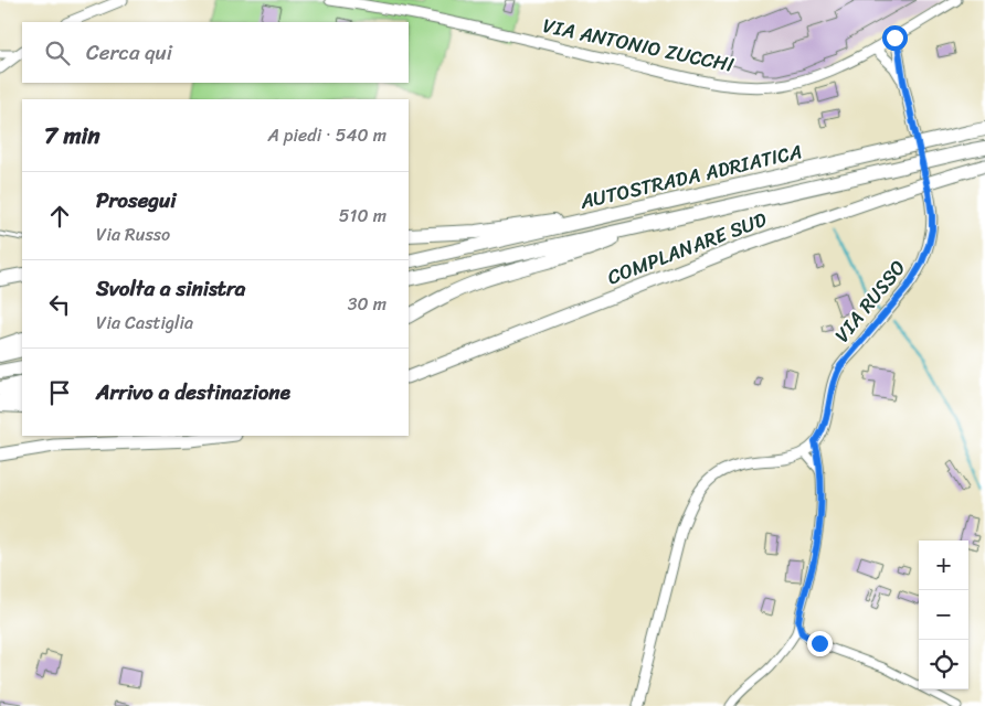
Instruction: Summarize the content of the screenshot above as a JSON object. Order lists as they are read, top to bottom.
{
  "streets": {
    "highway": ["AUTOSTRADA ADRIATICA", "COMPLANARE SUD"],
    "street": ["VIA ANTONIO ZUCCHI", "VIA RUSSO"]
  },
  "crossings": [
    ["VIA ANTONIO ZUCCHI", "VIA RUSSO"]
  ],
  "page": {
    "search": "Cerca qui",
    "heading": ["7 min", "A piedi · 540 m"],
    "list": [
      ["Prosegui", "Via Russo", "510 m"],
      ["Svolta a sinistra", "Via Castiglia", "30 m"],
      "Arrivo a destinazione"
    ],
    "map_buttons": ["+", "−"]
  }
}
